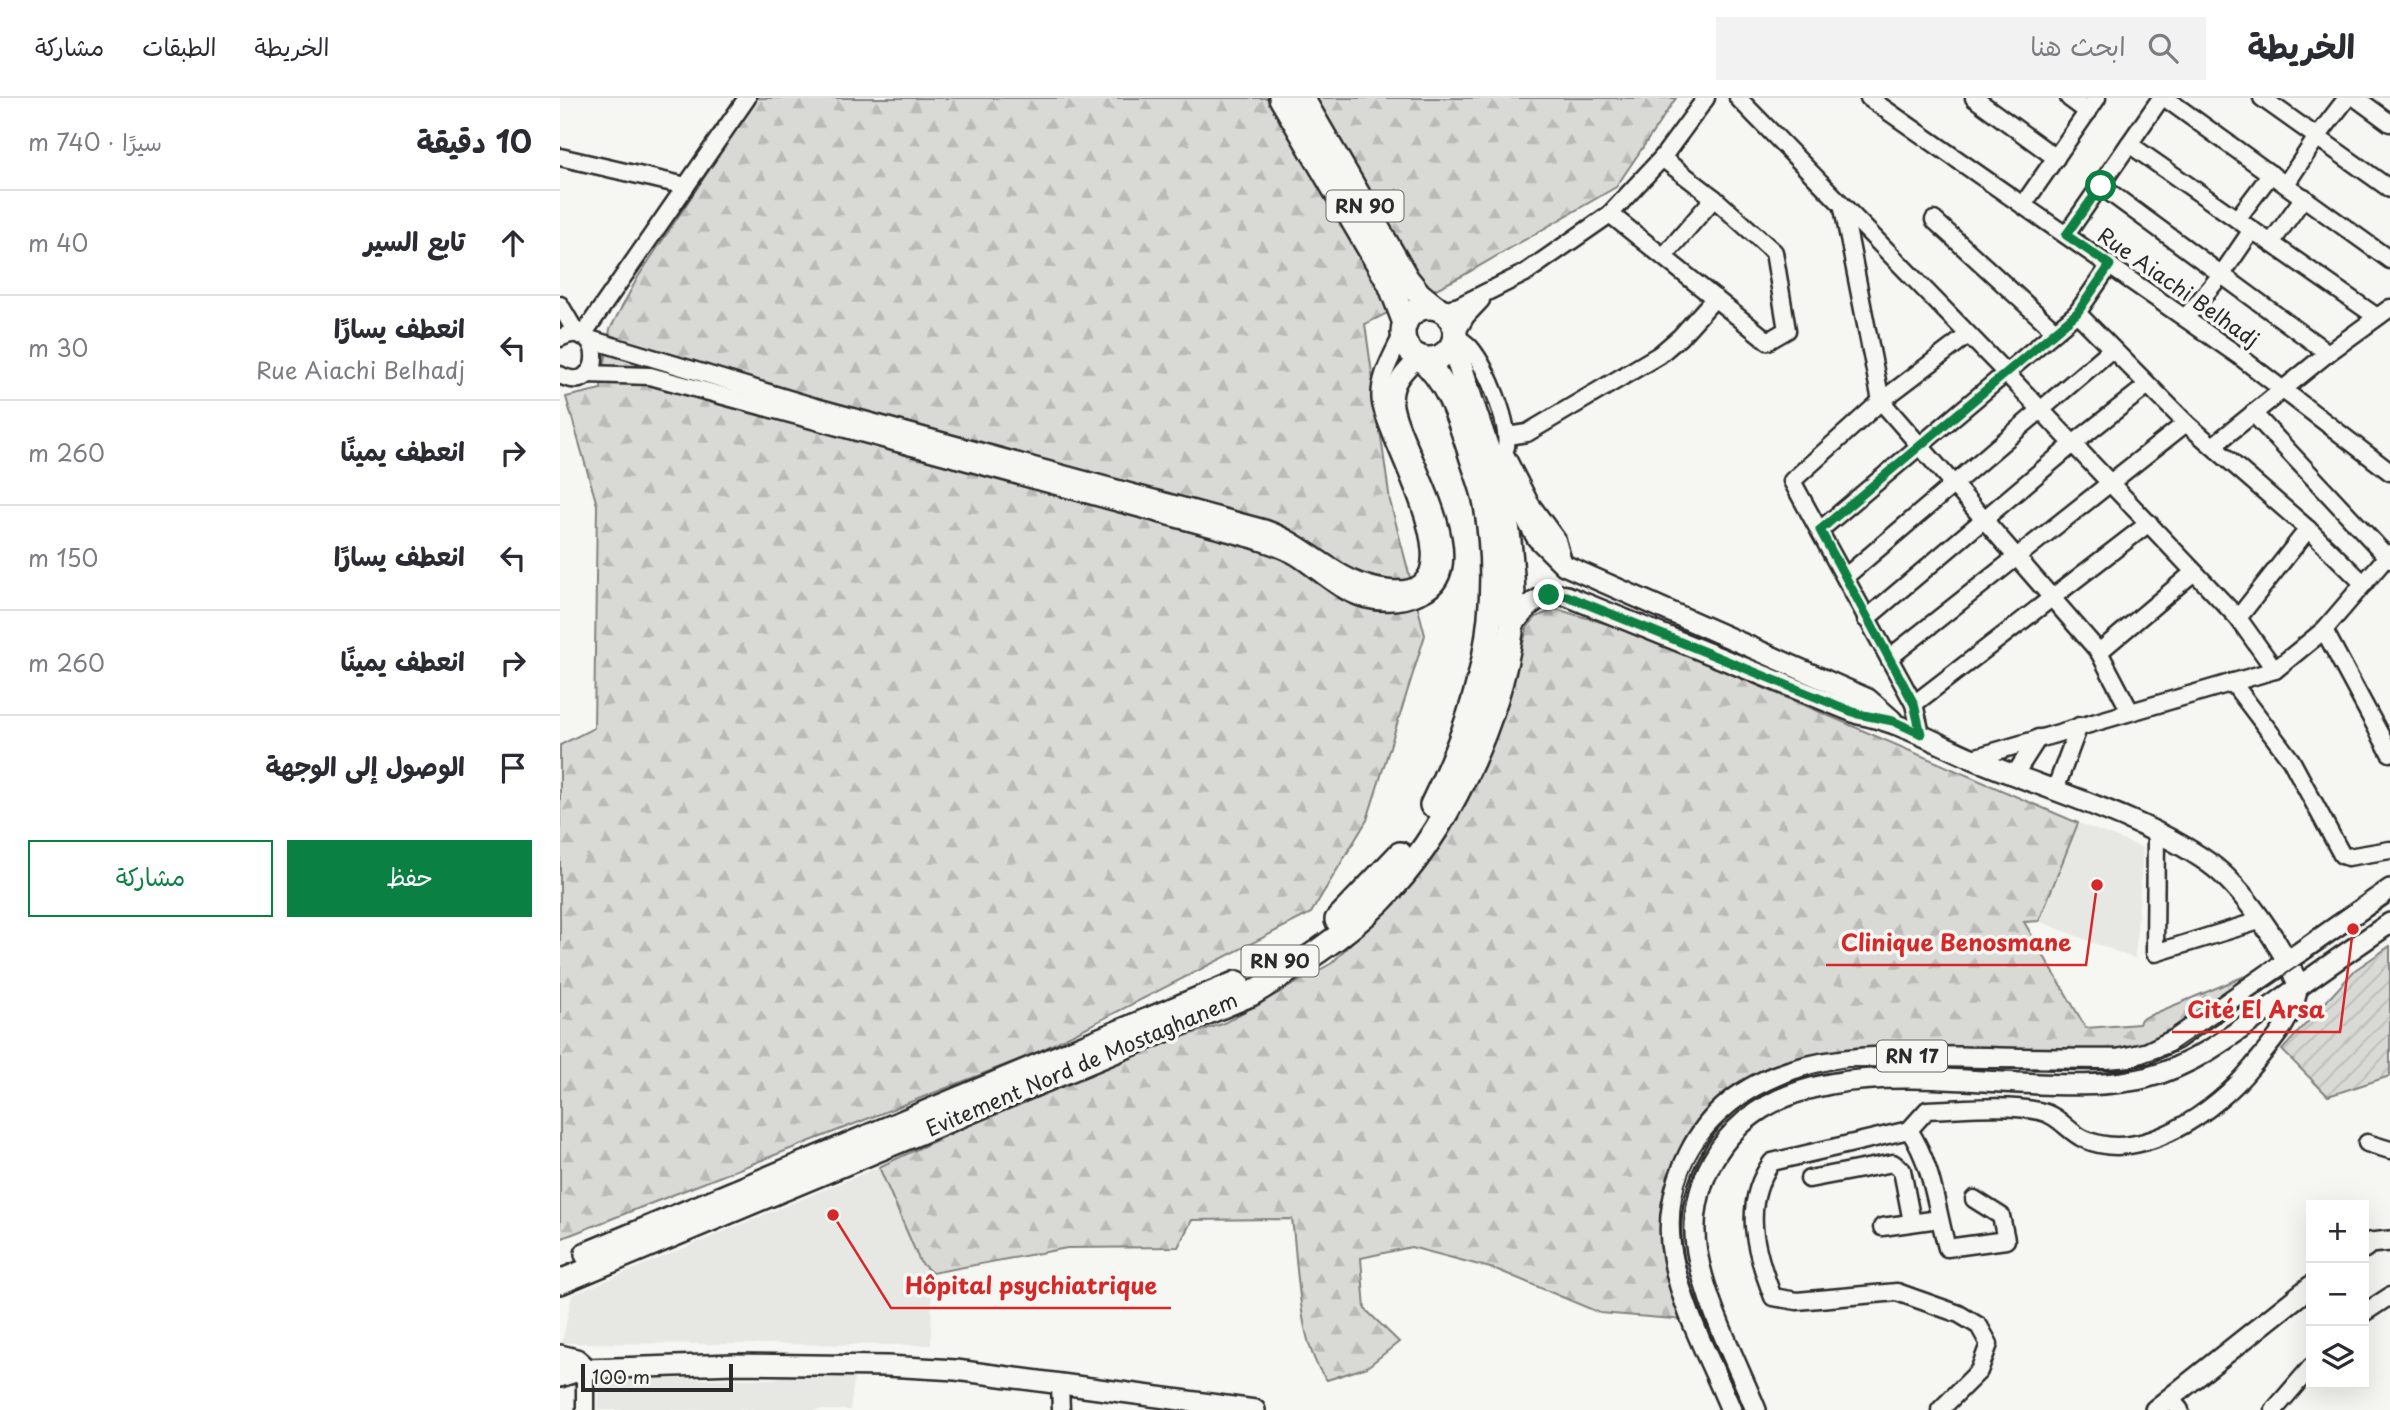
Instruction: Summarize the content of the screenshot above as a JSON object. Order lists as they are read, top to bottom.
{
  "streets": {
    "highway": ["RN 90", "Evitement Nord de Mostaghanem"],
    "main road": ["RN 17"],
    "street": ["Rue Aiachi Belhadj"]
  },
  "crossings": [
    ["RN 90", "Evitement Nord de Mostaghanem"]
  ],
  "places": ["Clinique Benosmane", "Cité El Arsa", "Hôpital psychiatrique"],
  "scale_bar": "100 m",
  "page": {
    "header": "الخريطة",
    "search": "ابحث هنا",
    "nav": ["الخريطة", "الطبقات", "مشاركة"],
    "heading": ["10 دقيقة", "سيرًا · 740 m"],
    "list": [
      ["تابع السير", "40 m"],
      ["انعطف يسارًا", "Rue Aiachi Belhadj", "30 m"],
      ["انعطف يمينًا", "260 m"],
      ["انعطف يسارًا", "150 m"],
      ["انعطف يمينًا", "260 m"],
      "الوصول إلى الوجهة"
    ],
    "buttons": ["حفظ", "مشاركة"],
    "map_buttons": ["+", "−"],
    "scale": "100 m"
  }
}
